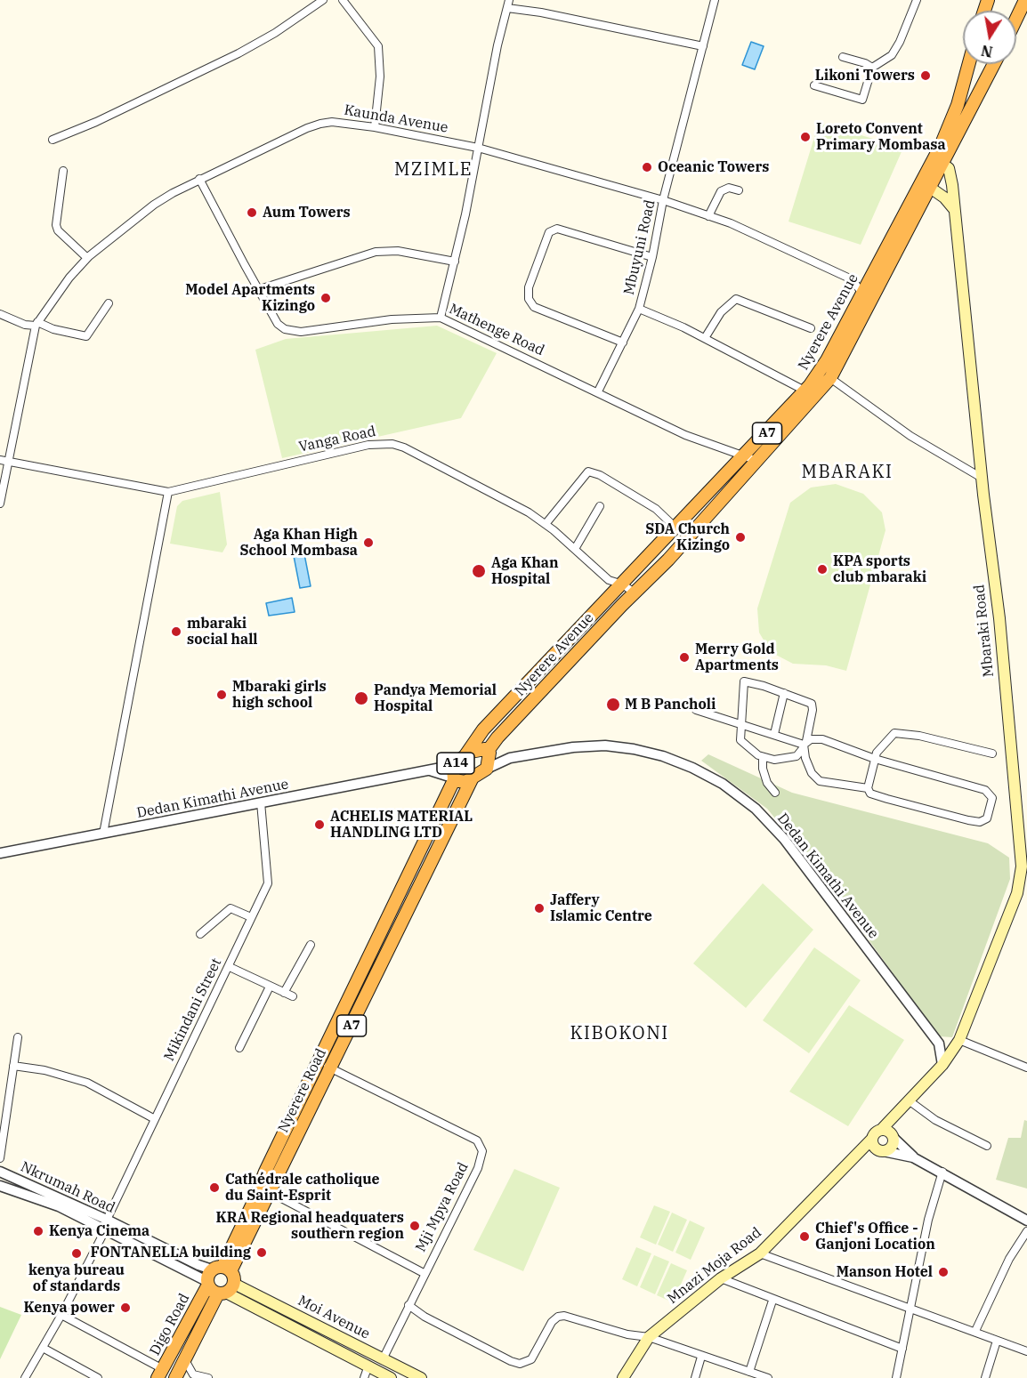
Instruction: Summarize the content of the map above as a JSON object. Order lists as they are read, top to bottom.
{
  "streets": {
    "highway": [
      "Nyerere Avenue",
      "A7",
      "A14",
      "Nyerere Road",
      "Digo Road"
    ],
    "main road": ["Mbaraki Road", "Mnazi Moja Road", "Moi Avenue"],
    "street": [
      "Kaunda Avenue",
      "Mbuyuni Road",
      "Mathenge Road",
      "Vanga Road",
      "Dedan Kimathi Avenue",
      "Mikindani Street",
      "Nkrumah Road",
      "Mji Mpya Road"
    ]
  },
  "crossings": [
    ["Kaunda Avenue", "Mbuyuni Road"],
    ["Kaunda Avenue", "Nyerere Avenue"],
    ["Kaunda Avenue", "Mathenge Road"],
    ["Kaunda Avenue", "Vanga Road"],
    ["Mbuyuni Road", "Nyerere Avenue"],
    ["Nyerere Avenue", "Mathenge Road"],
    ["Nyerere Avenue", "Vanga Road"],
    ["Nyerere Avenue", "Mbaraki Road"],
    ["Nyerere Avenue", "A14"],
    ["A14", "Dedan Kimathi Avenue"],
    ["A14", "Nyerere Road"],
    ["Dedan Kimathi Avenue", "Mikindani Street"],
    ["Dedan Kimathi Avenue", "Nyerere Road"],
    ["Mikindani Street", "Nkrumah Road"],
    ["Nyerere Road", "Nkrumah Road"],
    ["Nyerere Road", "Mji Mpya Road"],
    ["Nyerere Road", "Digo Road"],
    ["Nkrumah Road", "Digo Road"],
    ["Mji Mpya Road", "Moi Avenue"],
    ["Moi Avenue", "Digo Road"]
  ],
  "districts": ["MZIMLE", "MBARAKI", "KIBOKONI"],
  "places": [
    "Likoni Towers",
    "Loreto Convent Primary Mombasa",
    "Oceanic Towers",
    "Aum Towers",
    "Model Apartments Kizingo",
    "SDA Church Kizingo",
    "Aga Khan High School Mombasa",
    "KPA sports club mbaraki",
    "Aga Khan Hospital",
    "mbaraki social hall",
    "Merry Gold Apartments",
    "Mbaraki girls high school",
    "Pandya Memorial Hospital",
    "M B Pancholi",
    "ACHELIS MATERIAL HANDLING LTD",
    "Jaffery Islamic Centre",
    "Cathédrale catholique du Saint-Esprit",
    "KRA Regional headquaters southern region",
    "Kenya Cinema",
    "Chief's Office - Ganjoni Location",
    "FONTANELLA building",
    "kenya bureau of standards",
    "Manson Hotel",
    "Kenya power"
  ],
  "north": "bottom"
}
